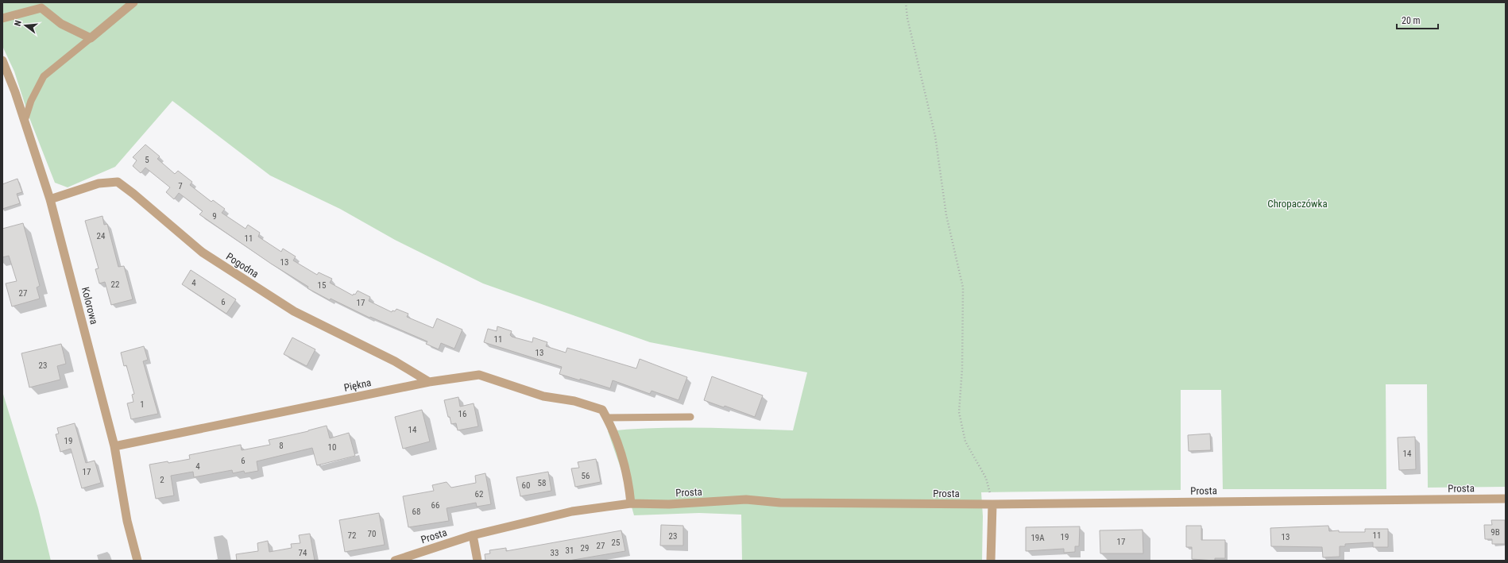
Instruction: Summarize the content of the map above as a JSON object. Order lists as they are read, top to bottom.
{
  "streets": {
    "street": [
      "Pogodna",
      "Kolorowa",
      "Piękna",
      "Prosta"
    ]
  },
  "crossings": [
    ["Pogodna", "Kolorowa"],
    ["Pogodna", "Piękna"],
    ["Kolorowa", "Piękna"]
  ],
  "parks": ["Chropaczówka"],
  "house_numbers": [
    "5",
    "7",
    "9",
    "24",
    "11",
    "13",
    "4",
    "22",
    "15",
    "27",
    "6",
    "17",
    "11",
    "13",
    "23",
    "1",
    "16",
    "14",
    "19",
    "8",
    "10",
    "14",
    "6",
    "4",
    "17",
    "56",
    "2",
    "58",
    "60",
    "62",
    "66",
    "68",
    "9B",
    "70",
    "72",
    "11",
    "23",
    "19",
    "13",
    "19A",
    "17",
    "25",
    "27",
    "29",
    "31",
    "74",
    "33"
  ],
  "scale_bar": "20 m",
  "north": "left"
}
